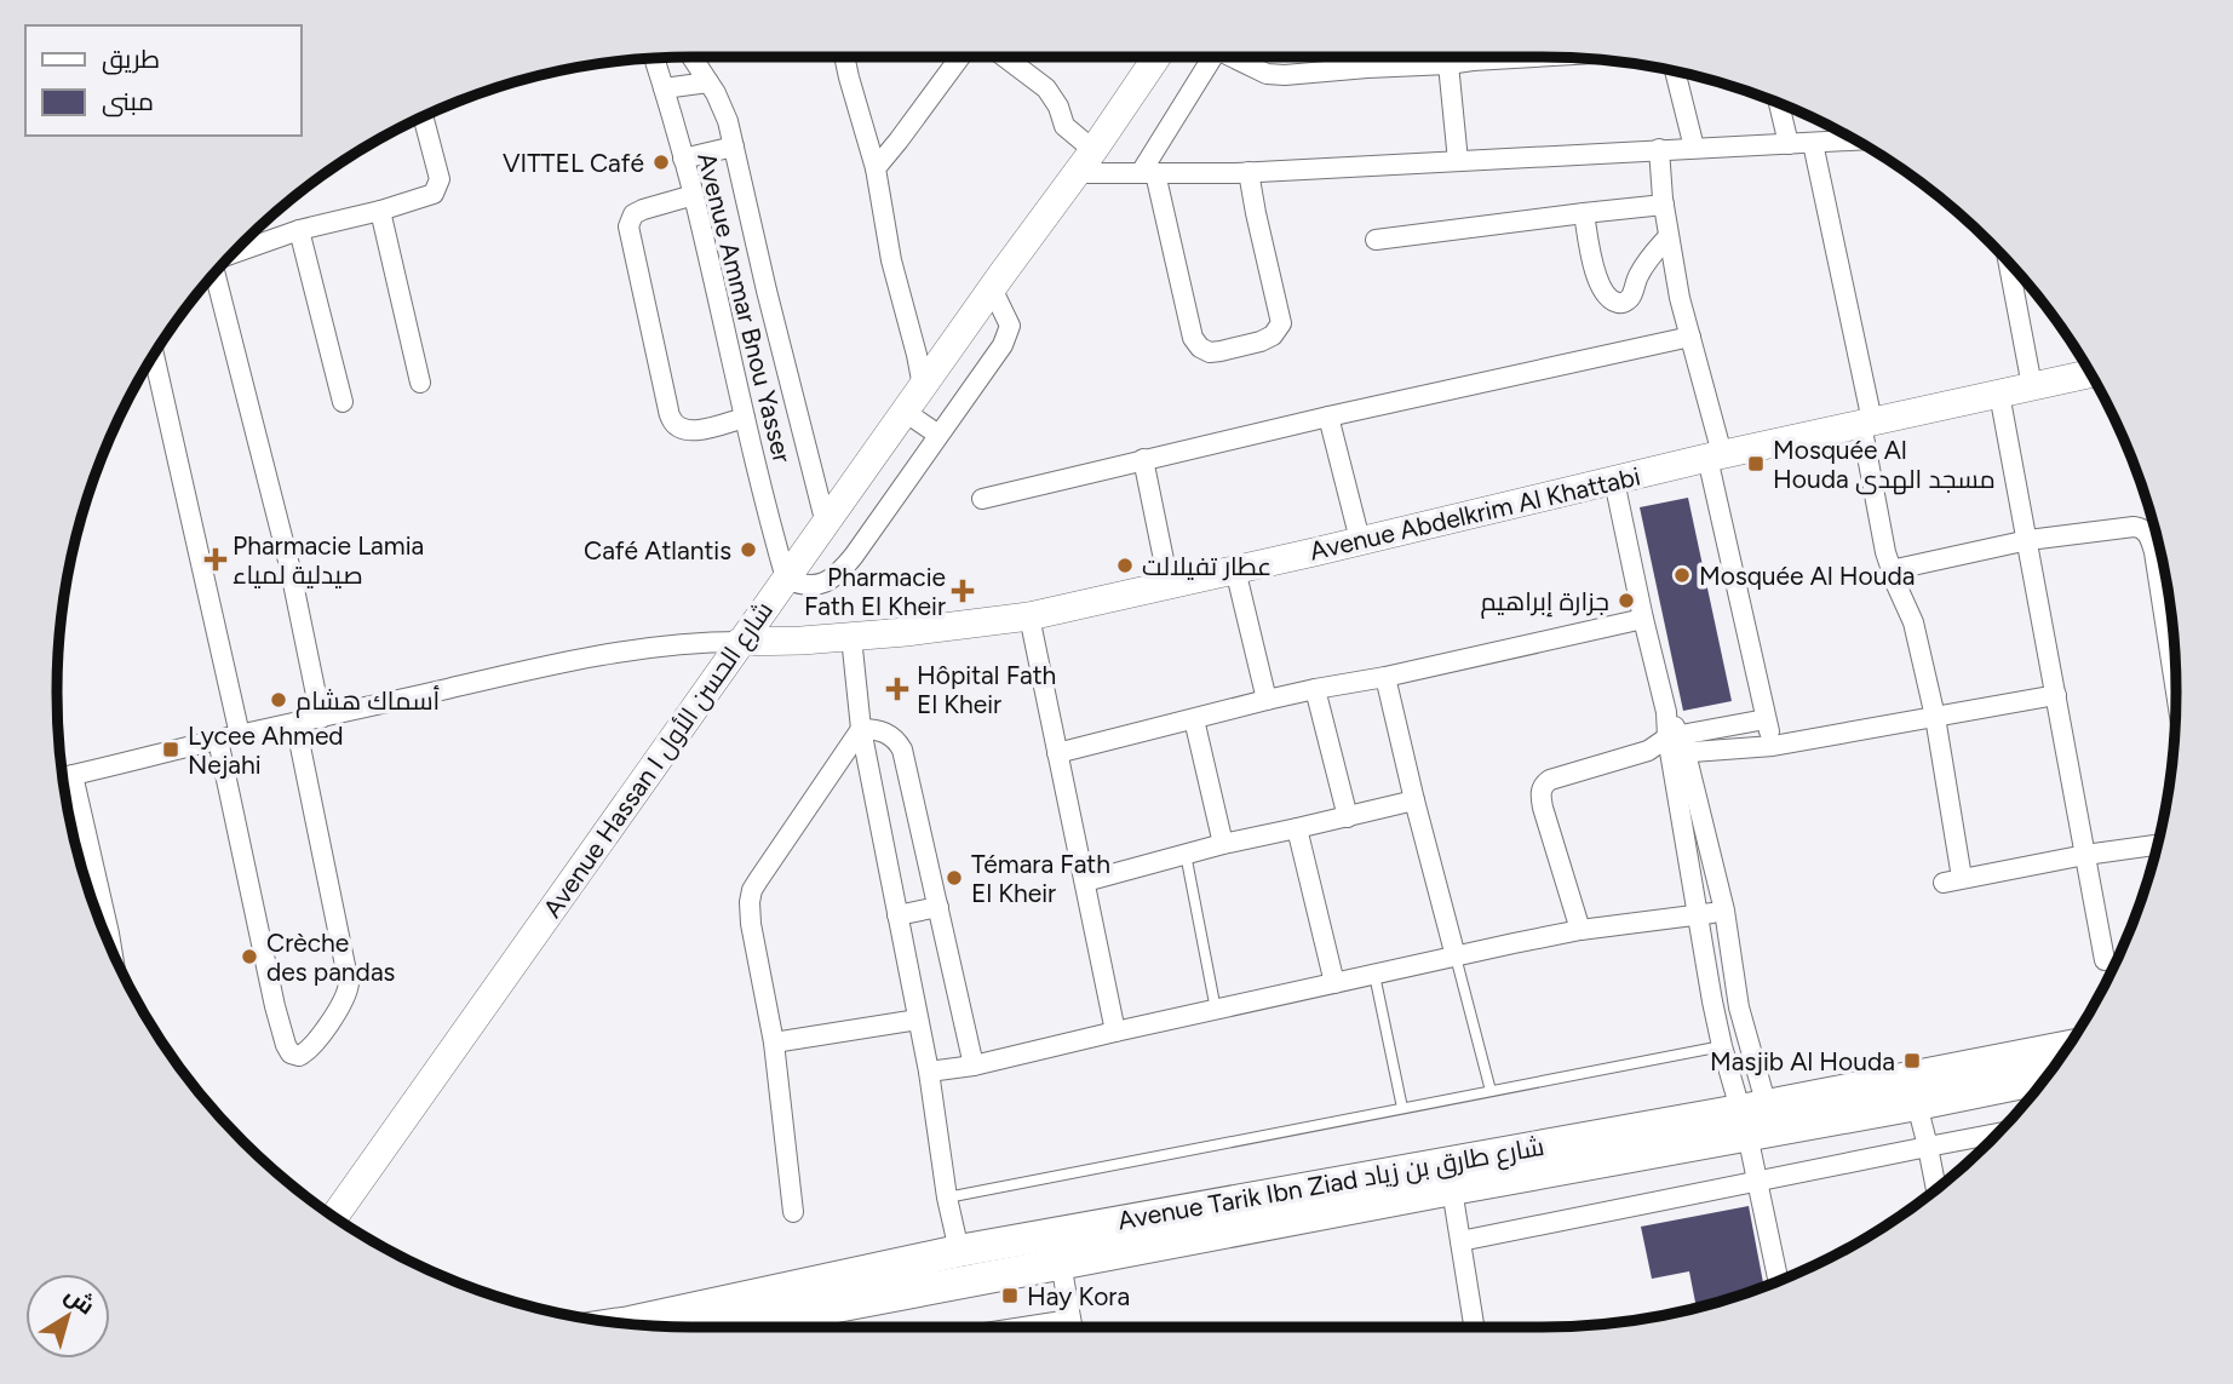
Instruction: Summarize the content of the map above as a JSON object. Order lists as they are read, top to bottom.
{
  "streets": {
    "main road": ["Avenue Abdelkrim Al Khattabi", "Avenue Hassan I شارع الحسن الأول", "Avenue Tarik Ibn Ziad شارع طارق بن زياد"],
    "street": ["Avenue Ammar Bnou Yasser"]
  },
  "crossings": [
    ["Avenue Ammar Bnou Yasser", "Avenue Hassan I شارع الحسن الأول"],
    ["Avenue Abdelkrim Al Khattabi", "Avenue Hassan I شارع الحسن الأول"]
  ],
  "places": {
    "other": [
      "VITTEL Café",
      "Café Atlantis",
      "عطار تفيلالت",
      "Mosquée Al Houda",
      "جزارة إبراهيم",
      "أسماك هشام",
      "Témara Fath El Kheir",
      "Crèche des pandas"
    ],
    "transit": [
      "Mosquée Al Houda مسجد الهدى",
      "Lycee Ahmed Nejahi",
      "Masjib Al Houda",
      "Hay Kora"
    ],
    "health": ["Pharmacie Lamia صيدلية لمياء", "Pharmacie Fath El Kheir", "Hôpital Fath El Kheir"]
  },
  "legend": ["طريق", "مبنى"],
  "north": "top right"
}
